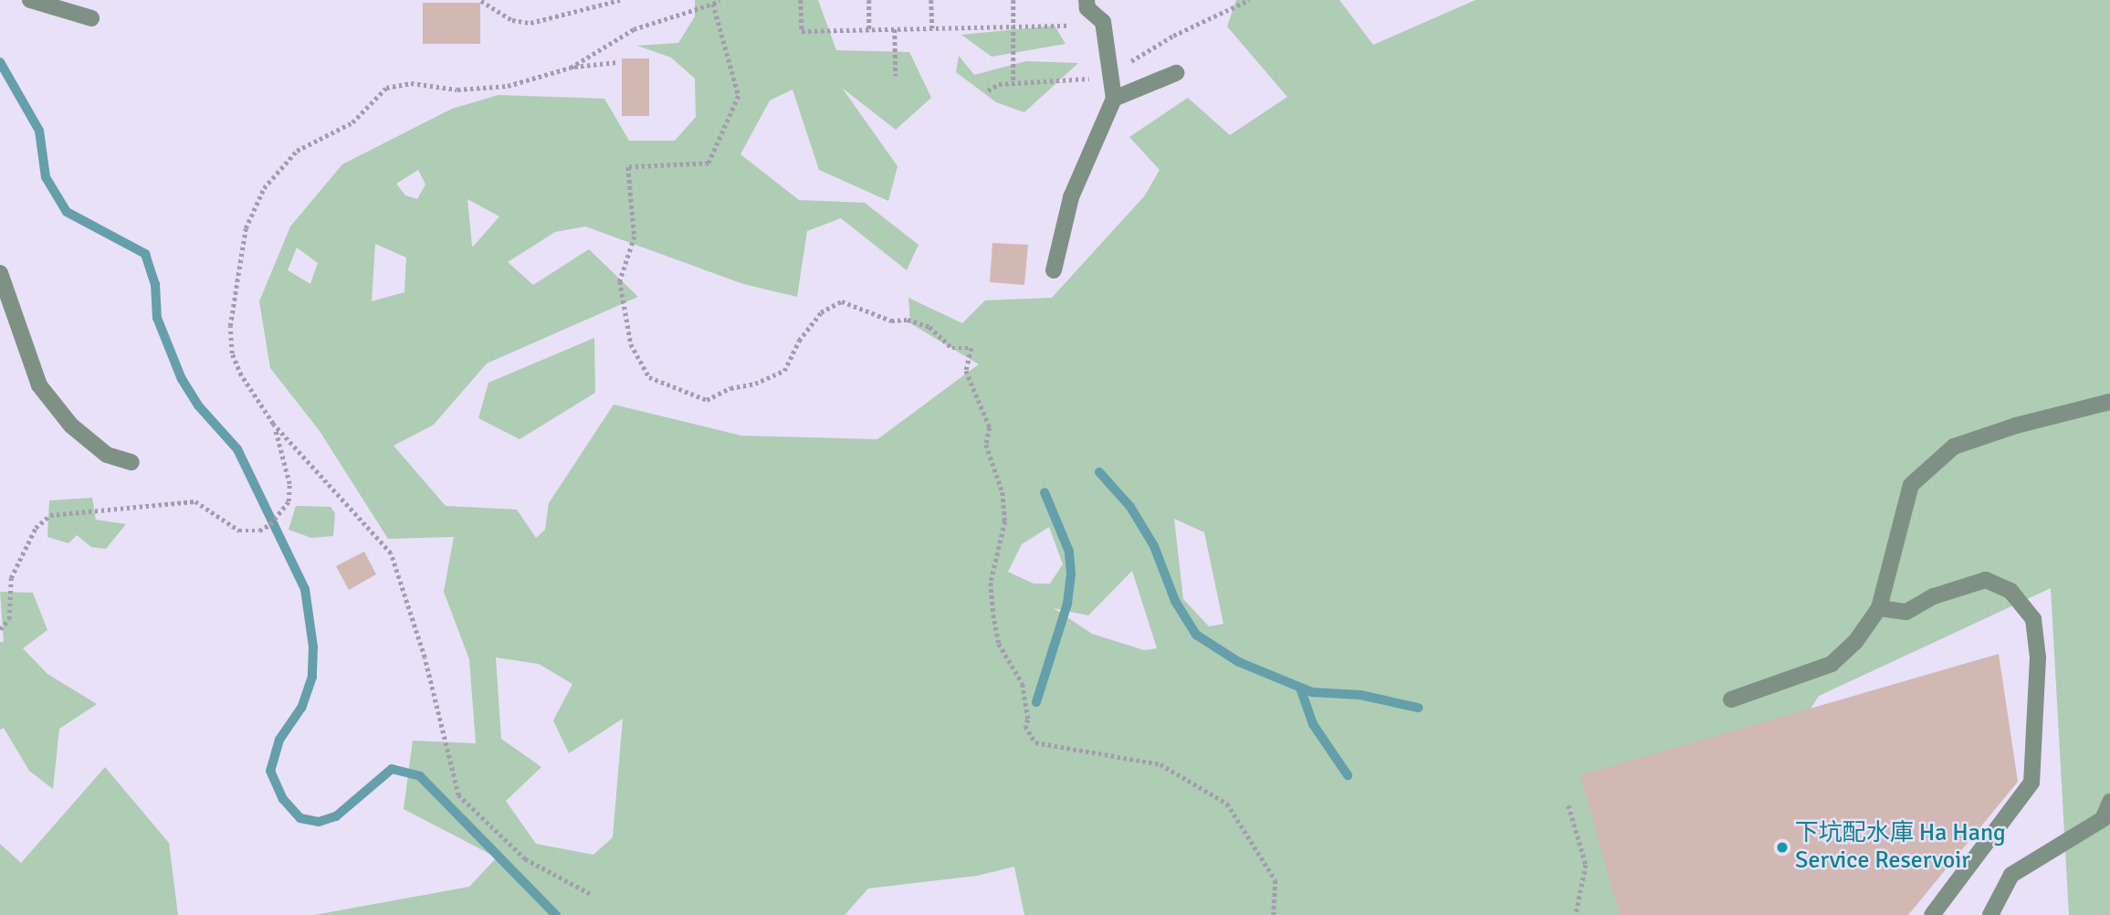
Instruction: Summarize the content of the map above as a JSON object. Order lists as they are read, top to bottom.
{
  "places": ["下坑配水庫 Ha Hang Service Reservoir"]
}
